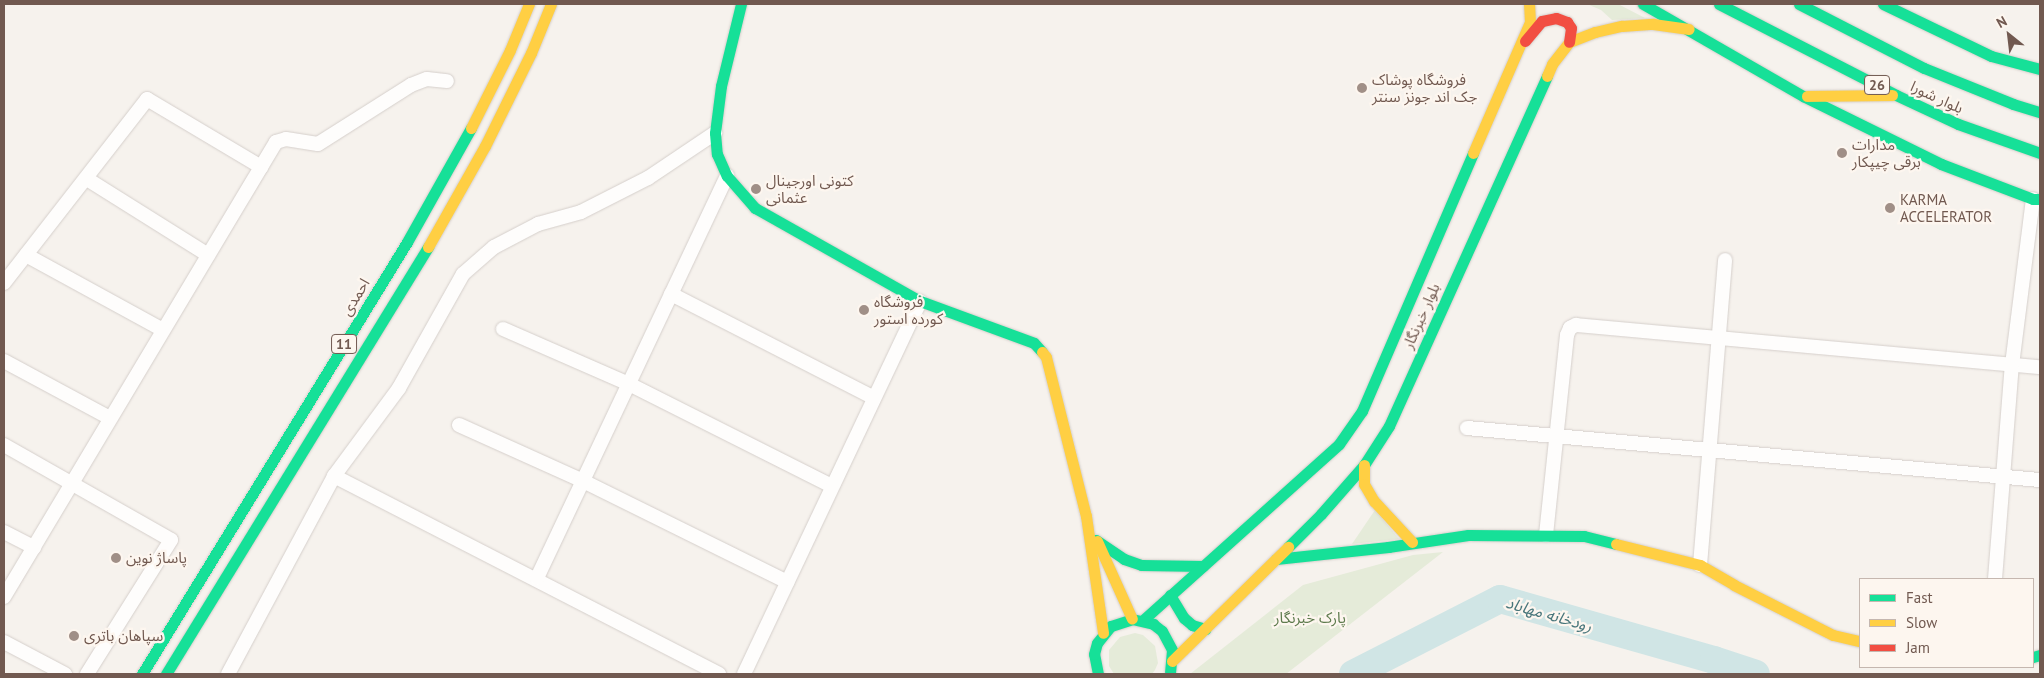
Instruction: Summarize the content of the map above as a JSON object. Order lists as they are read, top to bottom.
{
  "streets": {
    "main road": [
      "26",
      "بلوار شورا",
      "احمدی",
      "بلوار خبرنگار",
      "11"
    ]
  },
  "water": ["رودخانه مهاباد"],
  "parks": ["پارک خبرنگار"],
  "places": [
    "فروشگاه پوشاک جک اند جونز سنتر",
    "مدارات برقی چیپکار",
    "کتونی اورجینال عثمانی",
    "KARMA ACCELERATOR",
    "فروشگاه کورده استور",
    "پاساژ نوین",
    "سپاهان باتری"
  ],
  "legend": ["Fast", "Slow", "Jam"],
  "north": "top left"
}
